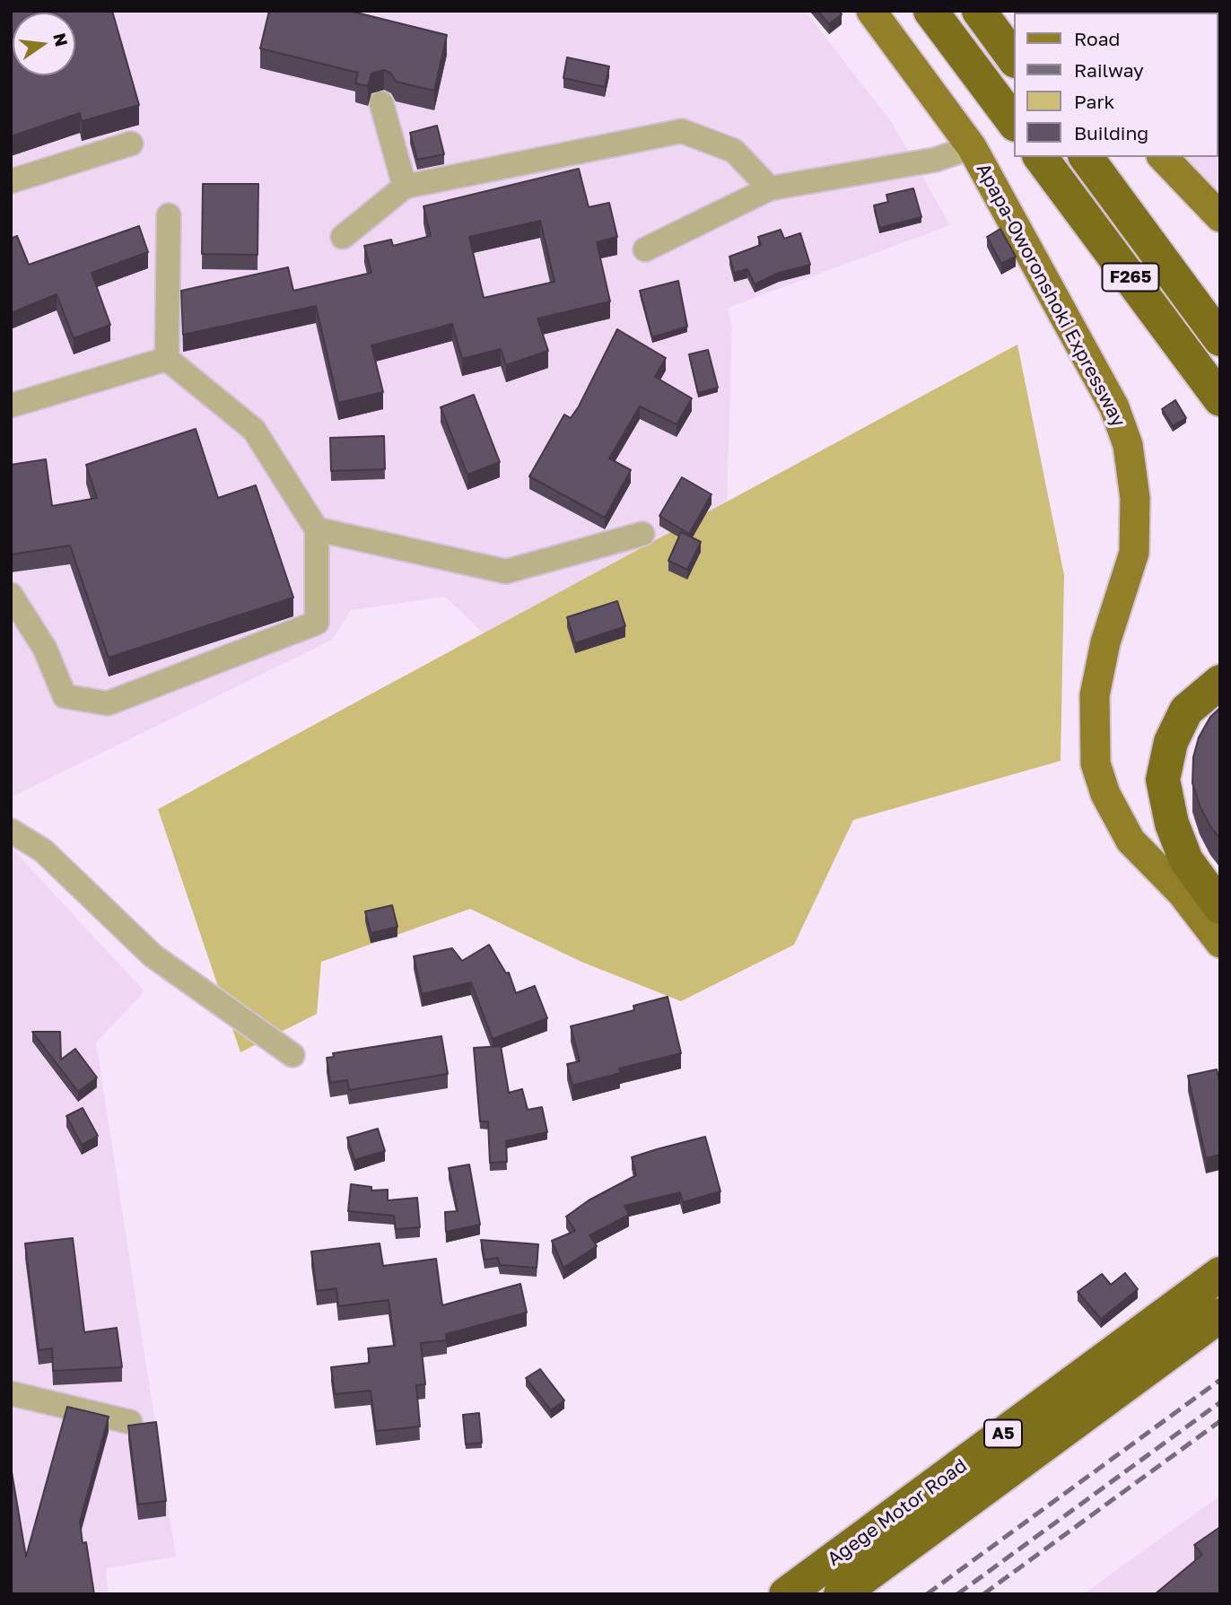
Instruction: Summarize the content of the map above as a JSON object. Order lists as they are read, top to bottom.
{
  "streets": {
    "highway": ["F265", "A5", "Agege Motor Road"],
    "main road": ["Apapa-Oworonshoki Expressway"]
  },
  "legend": [
    "Road",
    "Railway",
    "Park",
    "Building"
  ],
  "north": "right"
}
